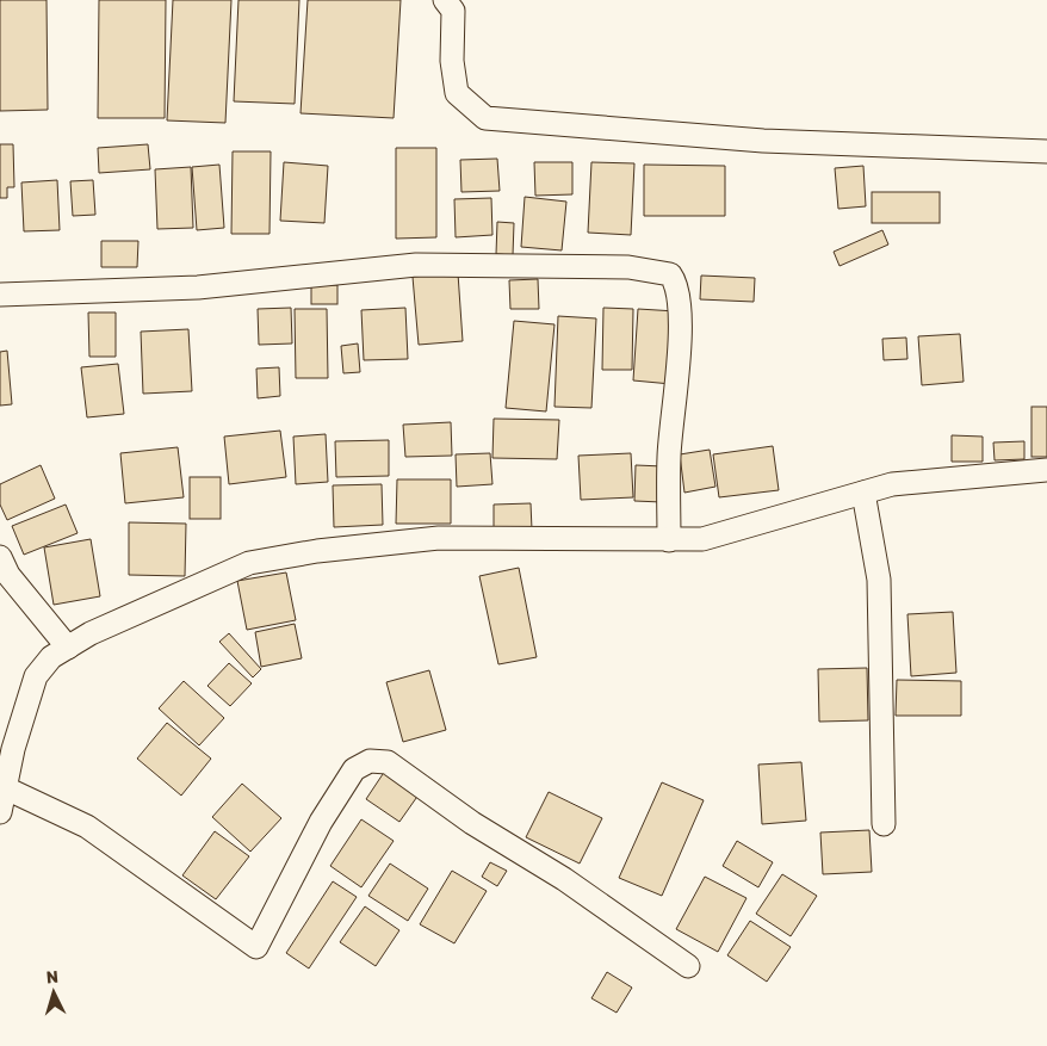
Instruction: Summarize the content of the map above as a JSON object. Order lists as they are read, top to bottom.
{
  "north": "top"
}
